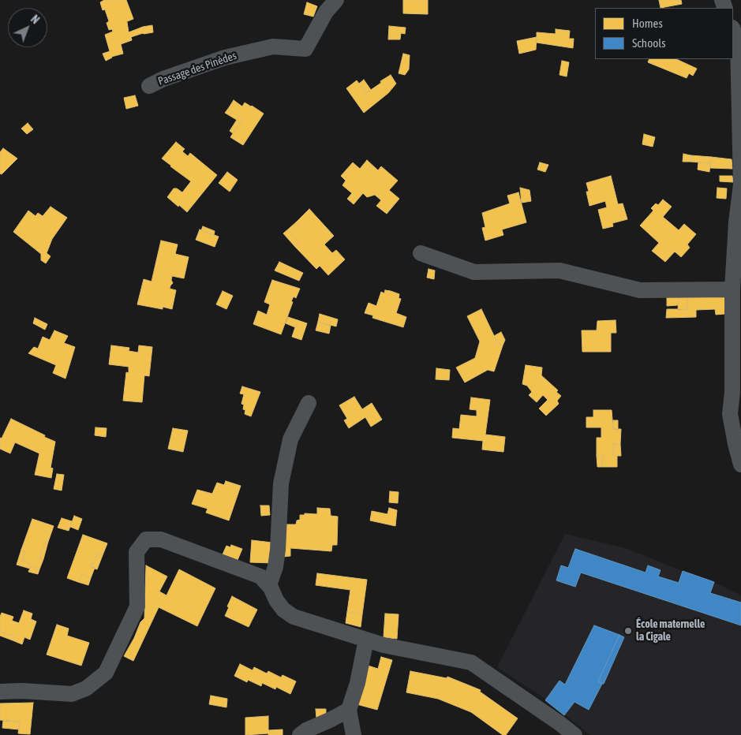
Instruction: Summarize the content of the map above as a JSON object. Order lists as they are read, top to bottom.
{
  "streets": {
    "street": ["Passage des Pinèdes"]
  },
  "places": ["École maternelle la Cigale"],
  "legend": ["Homes", "Schools"],
  "north": "top right"
}
